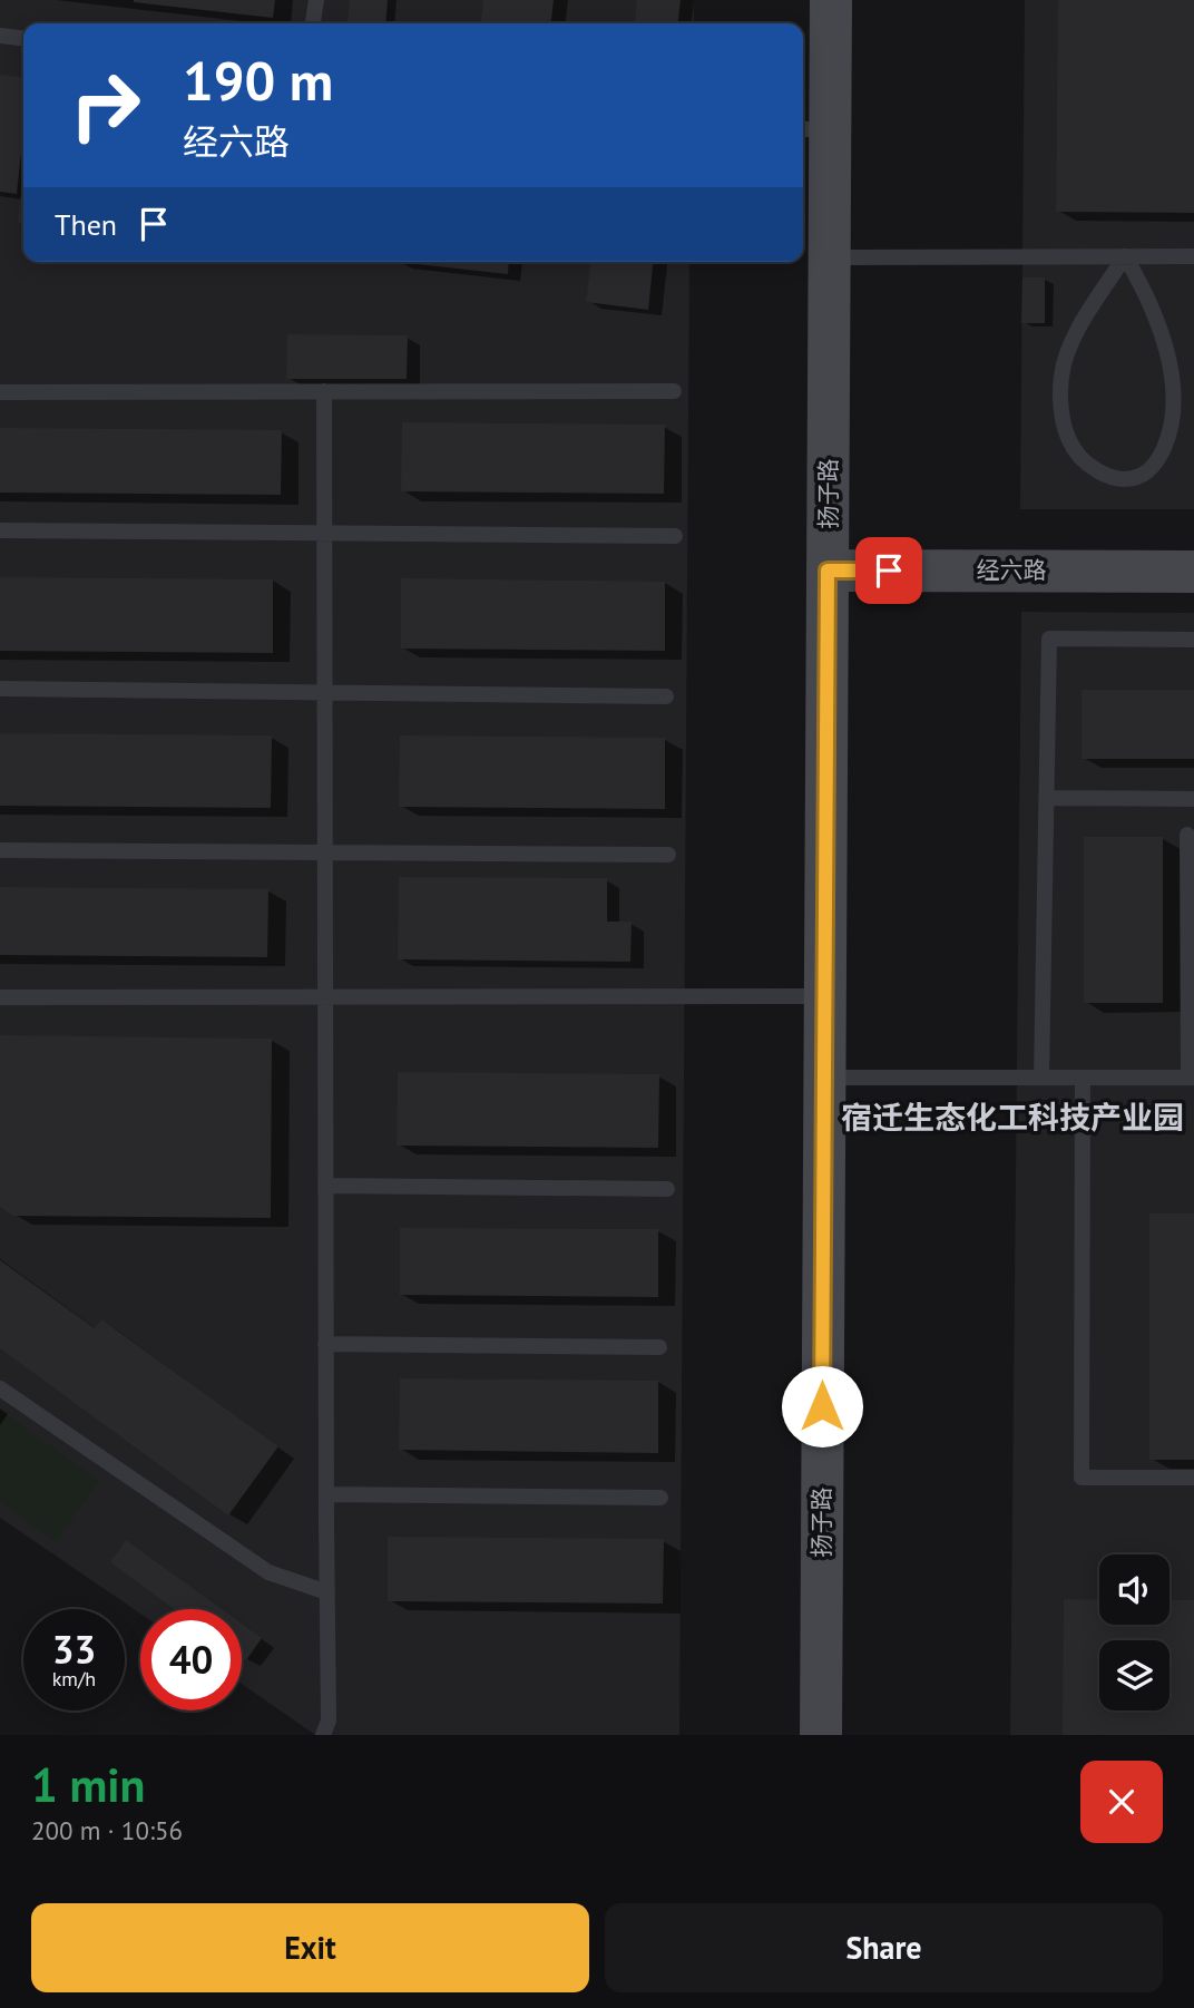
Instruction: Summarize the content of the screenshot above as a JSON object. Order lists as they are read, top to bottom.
{
  "streets": {
    "street": ["扬子路", "经六路"]
  },
  "crossings": [
    ["扬子路", "经六路"]
  ],
  "districts": ["宿迁生态化工科技产业园"],
  "page": {
    "turn": ["190 m", "经六路"],
    "then": "Then",
    "speed": "33 km/h",
    "limit": "40",
    "heading": ["1 min", "200 m · 10:56"],
    "buttons": ["Exit", "Share"]
  }
}
